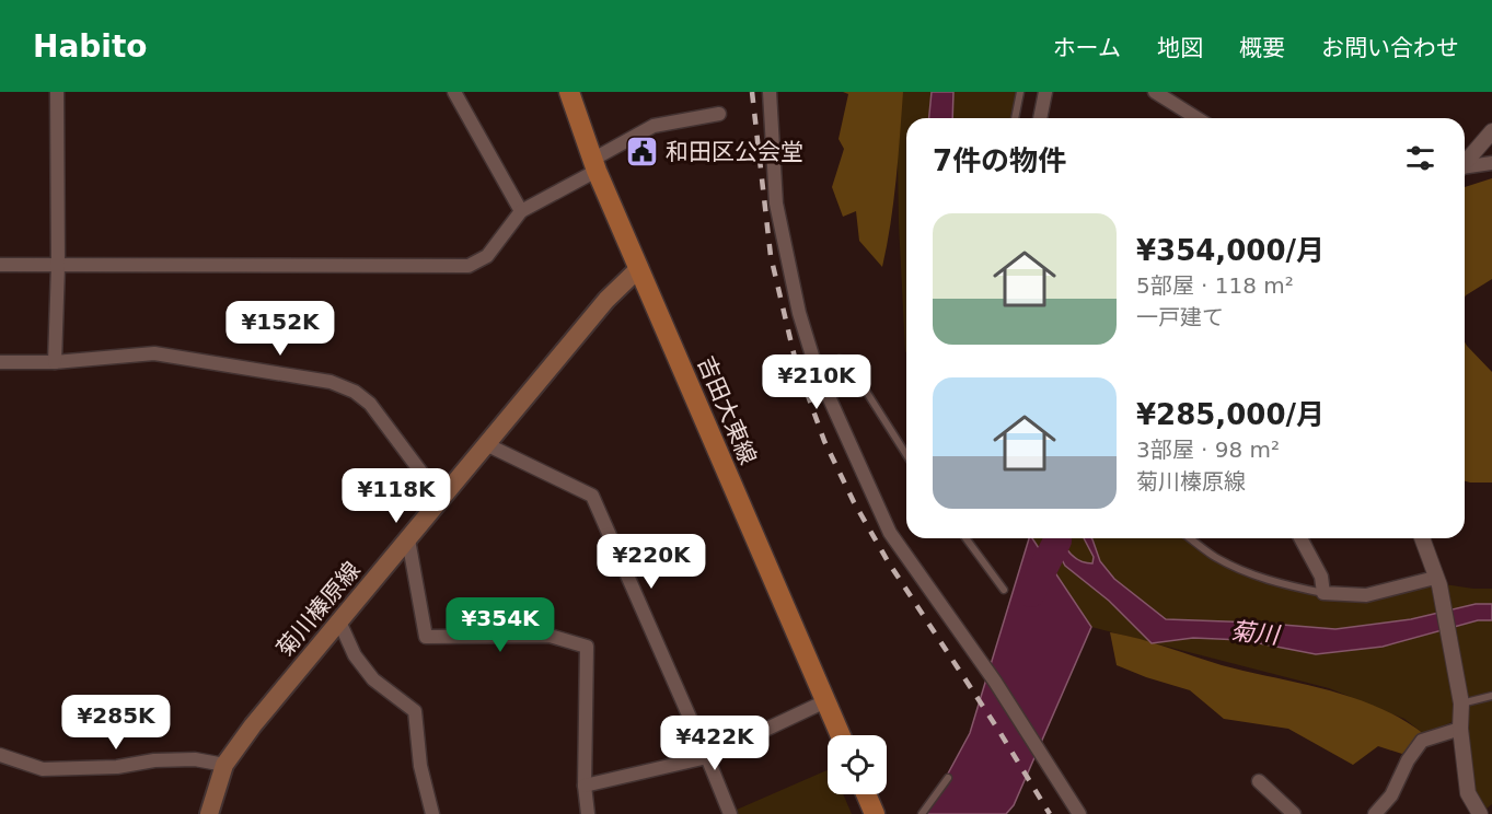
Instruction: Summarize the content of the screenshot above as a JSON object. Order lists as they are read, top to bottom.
{
  "streets": {
    "main road": ["吉田大東線", "菊川榛原線"]
  },
  "crossings": [
    ["吉田大東線", "菊川榛原線"]
  ],
  "water": ["菊川"],
  "places": {
    "public building": ["和田区公会堂"]
  },
  "page": {
    "header": "Habito",
    "nav": [
      "ホーム",
      "地図",
      "概要",
      "お問い合わせ"
    ],
    "heading": "7件の物件",
    "list": [
      {
        "name": "¥354,000/月",
        "note": "5部屋 · 118 m² · 一戸建て"
      },
      {
        "name": "¥285,000/月",
        "note": "3部屋 · 98 m² · 菊川榛原線"
      }
    ],
    "price": [
      "¥152K",
      "¥210K",
      "¥118K",
      "¥220K",
      "¥354K",
      "¥285K",
      "¥422K"
    ]
  }
}
